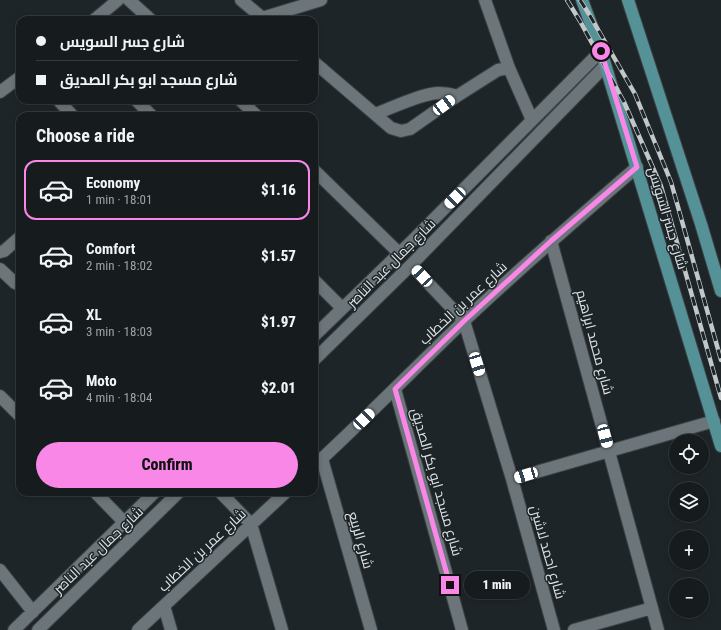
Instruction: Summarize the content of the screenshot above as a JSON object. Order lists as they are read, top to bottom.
{
  "streets": {
    "main road": ["شارع جسر السويس"],
    "street": [
      "شارع جمال عبد الناصر",
      "شارع عمر بن الخطاب",
      "شارع محمد ابراهيم",
      "شارع مسجد ابو بكر الصديق",
      "شارع الربيع",
      "شارع احمد لاشين"
    ]
  },
  "crossings": [
    ["شارع جسر السويس", "شارع جمال عبد الناصر"],
    ["شارع جسر السويس", "شارع عمر بن الخطاب"],
    ["شارع عمر بن الخطاب", "شارع محمد ابراهيم"],
    ["شارع عمر بن الخطاب", "شارع مسجد ابو بكر الصديق"],
    ["شارع عمر بن الخطاب", "شارع الربيع"],
    ["شارع عمر بن الخطاب", "شارع احمد لاشين"]
  ],
  "page": {
    "banner": ["شارع جسر السويس", "شارع مسجد ابو بكر الصديق"],
    "heading": "Choose a ride",
    "list": [
      {
        "name": "Economy",
        "note": "1 min · 18:01",
        "value": "$1.16"
      },
      {
        "name": "Comfort",
        "note": "2 min · 18:02",
        "value": "$1.57"
      },
      {
        "name": "XL",
        "note": "3 min · 18:03",
        "value": "$1.97"
      },
      {
        "name": "Moto",
        "note": "4 min · 18:04",
        "value": "$2.01"
      }
    ],
    "map_buttons": ["+", "−"],
    "buttons": "Confirm",
    "bubble": "1 min"
  }
}
